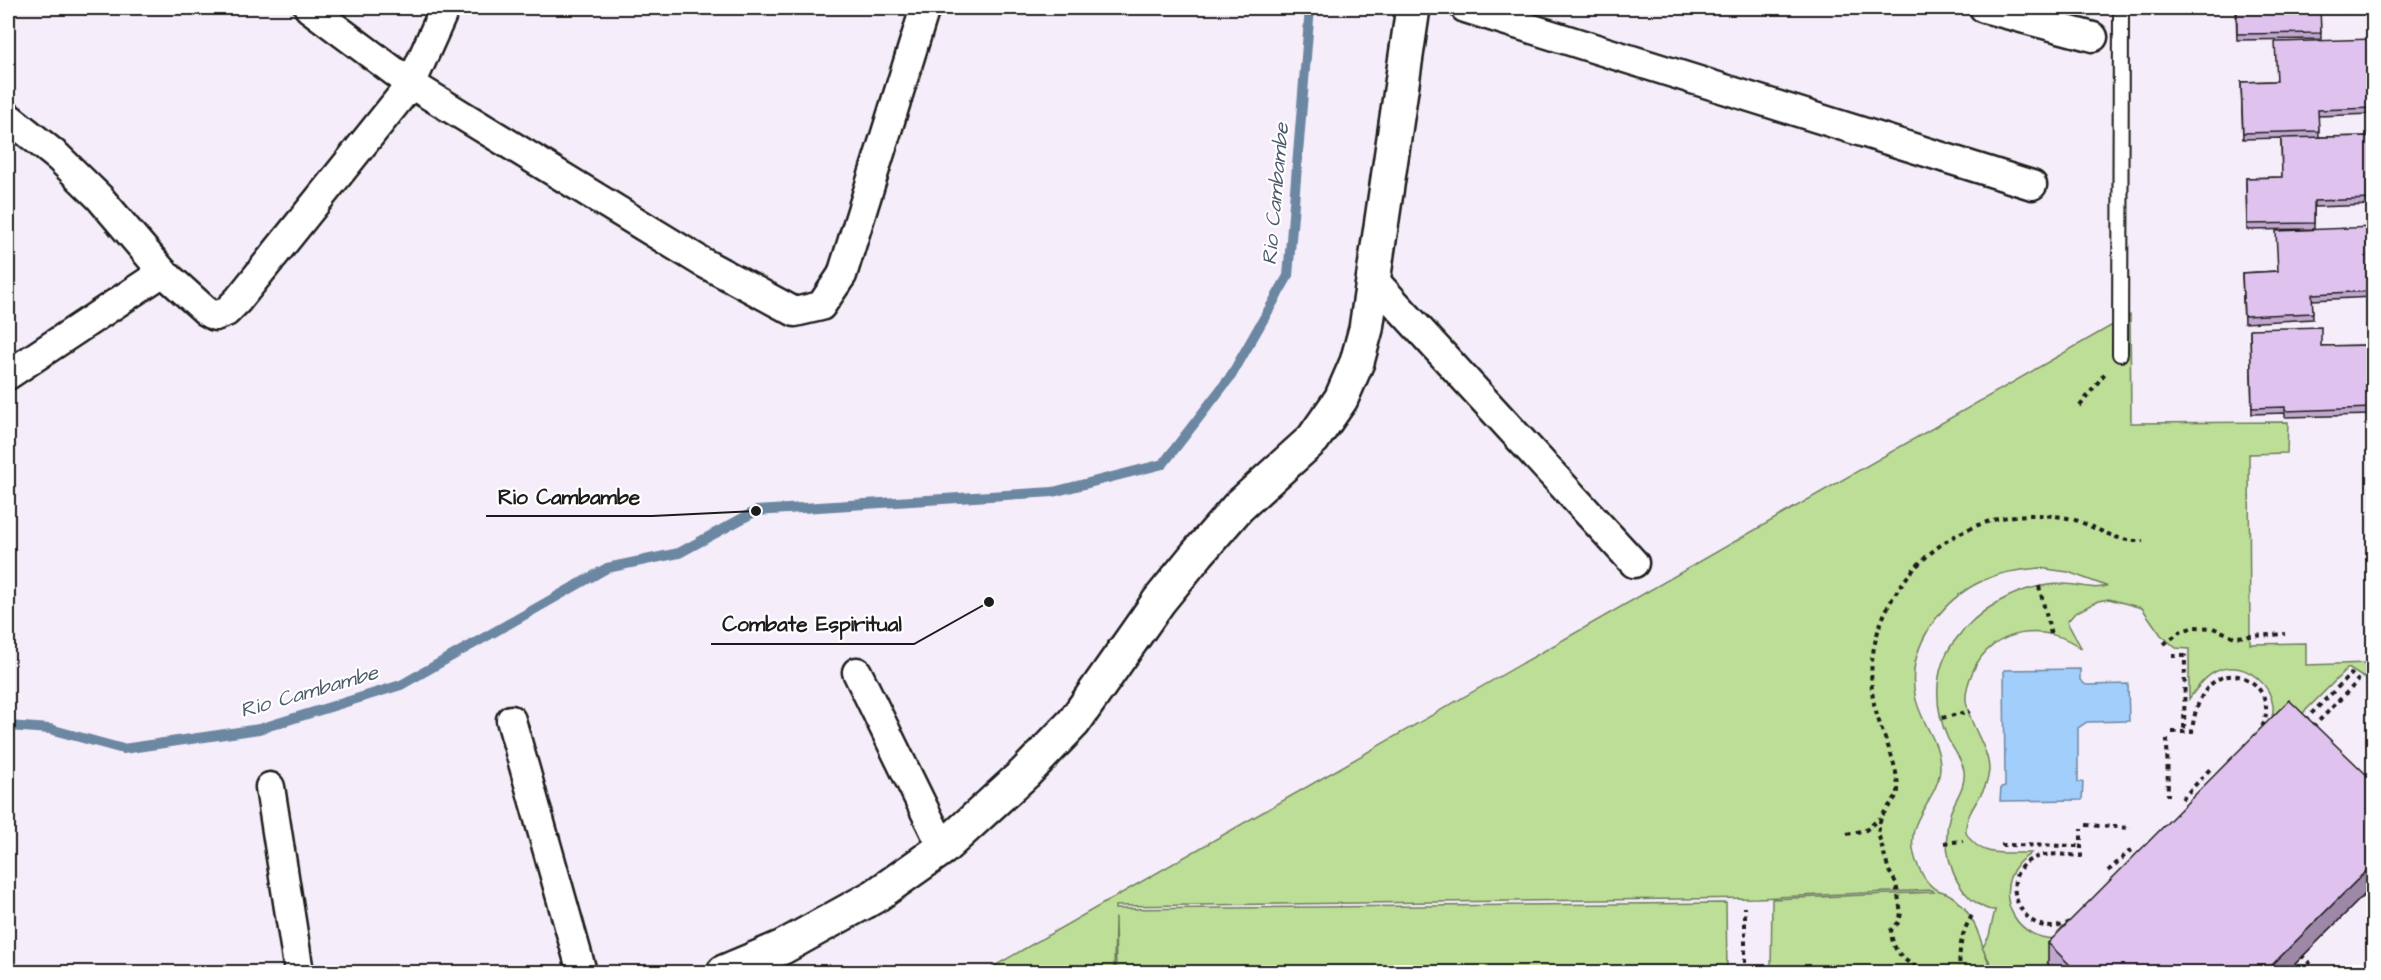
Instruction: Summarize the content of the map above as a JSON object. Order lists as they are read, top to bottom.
{
  "water": ["Rio Cambambe"],
  "places": ["Rio Cambambe", "Combate Espiritual"]
}
